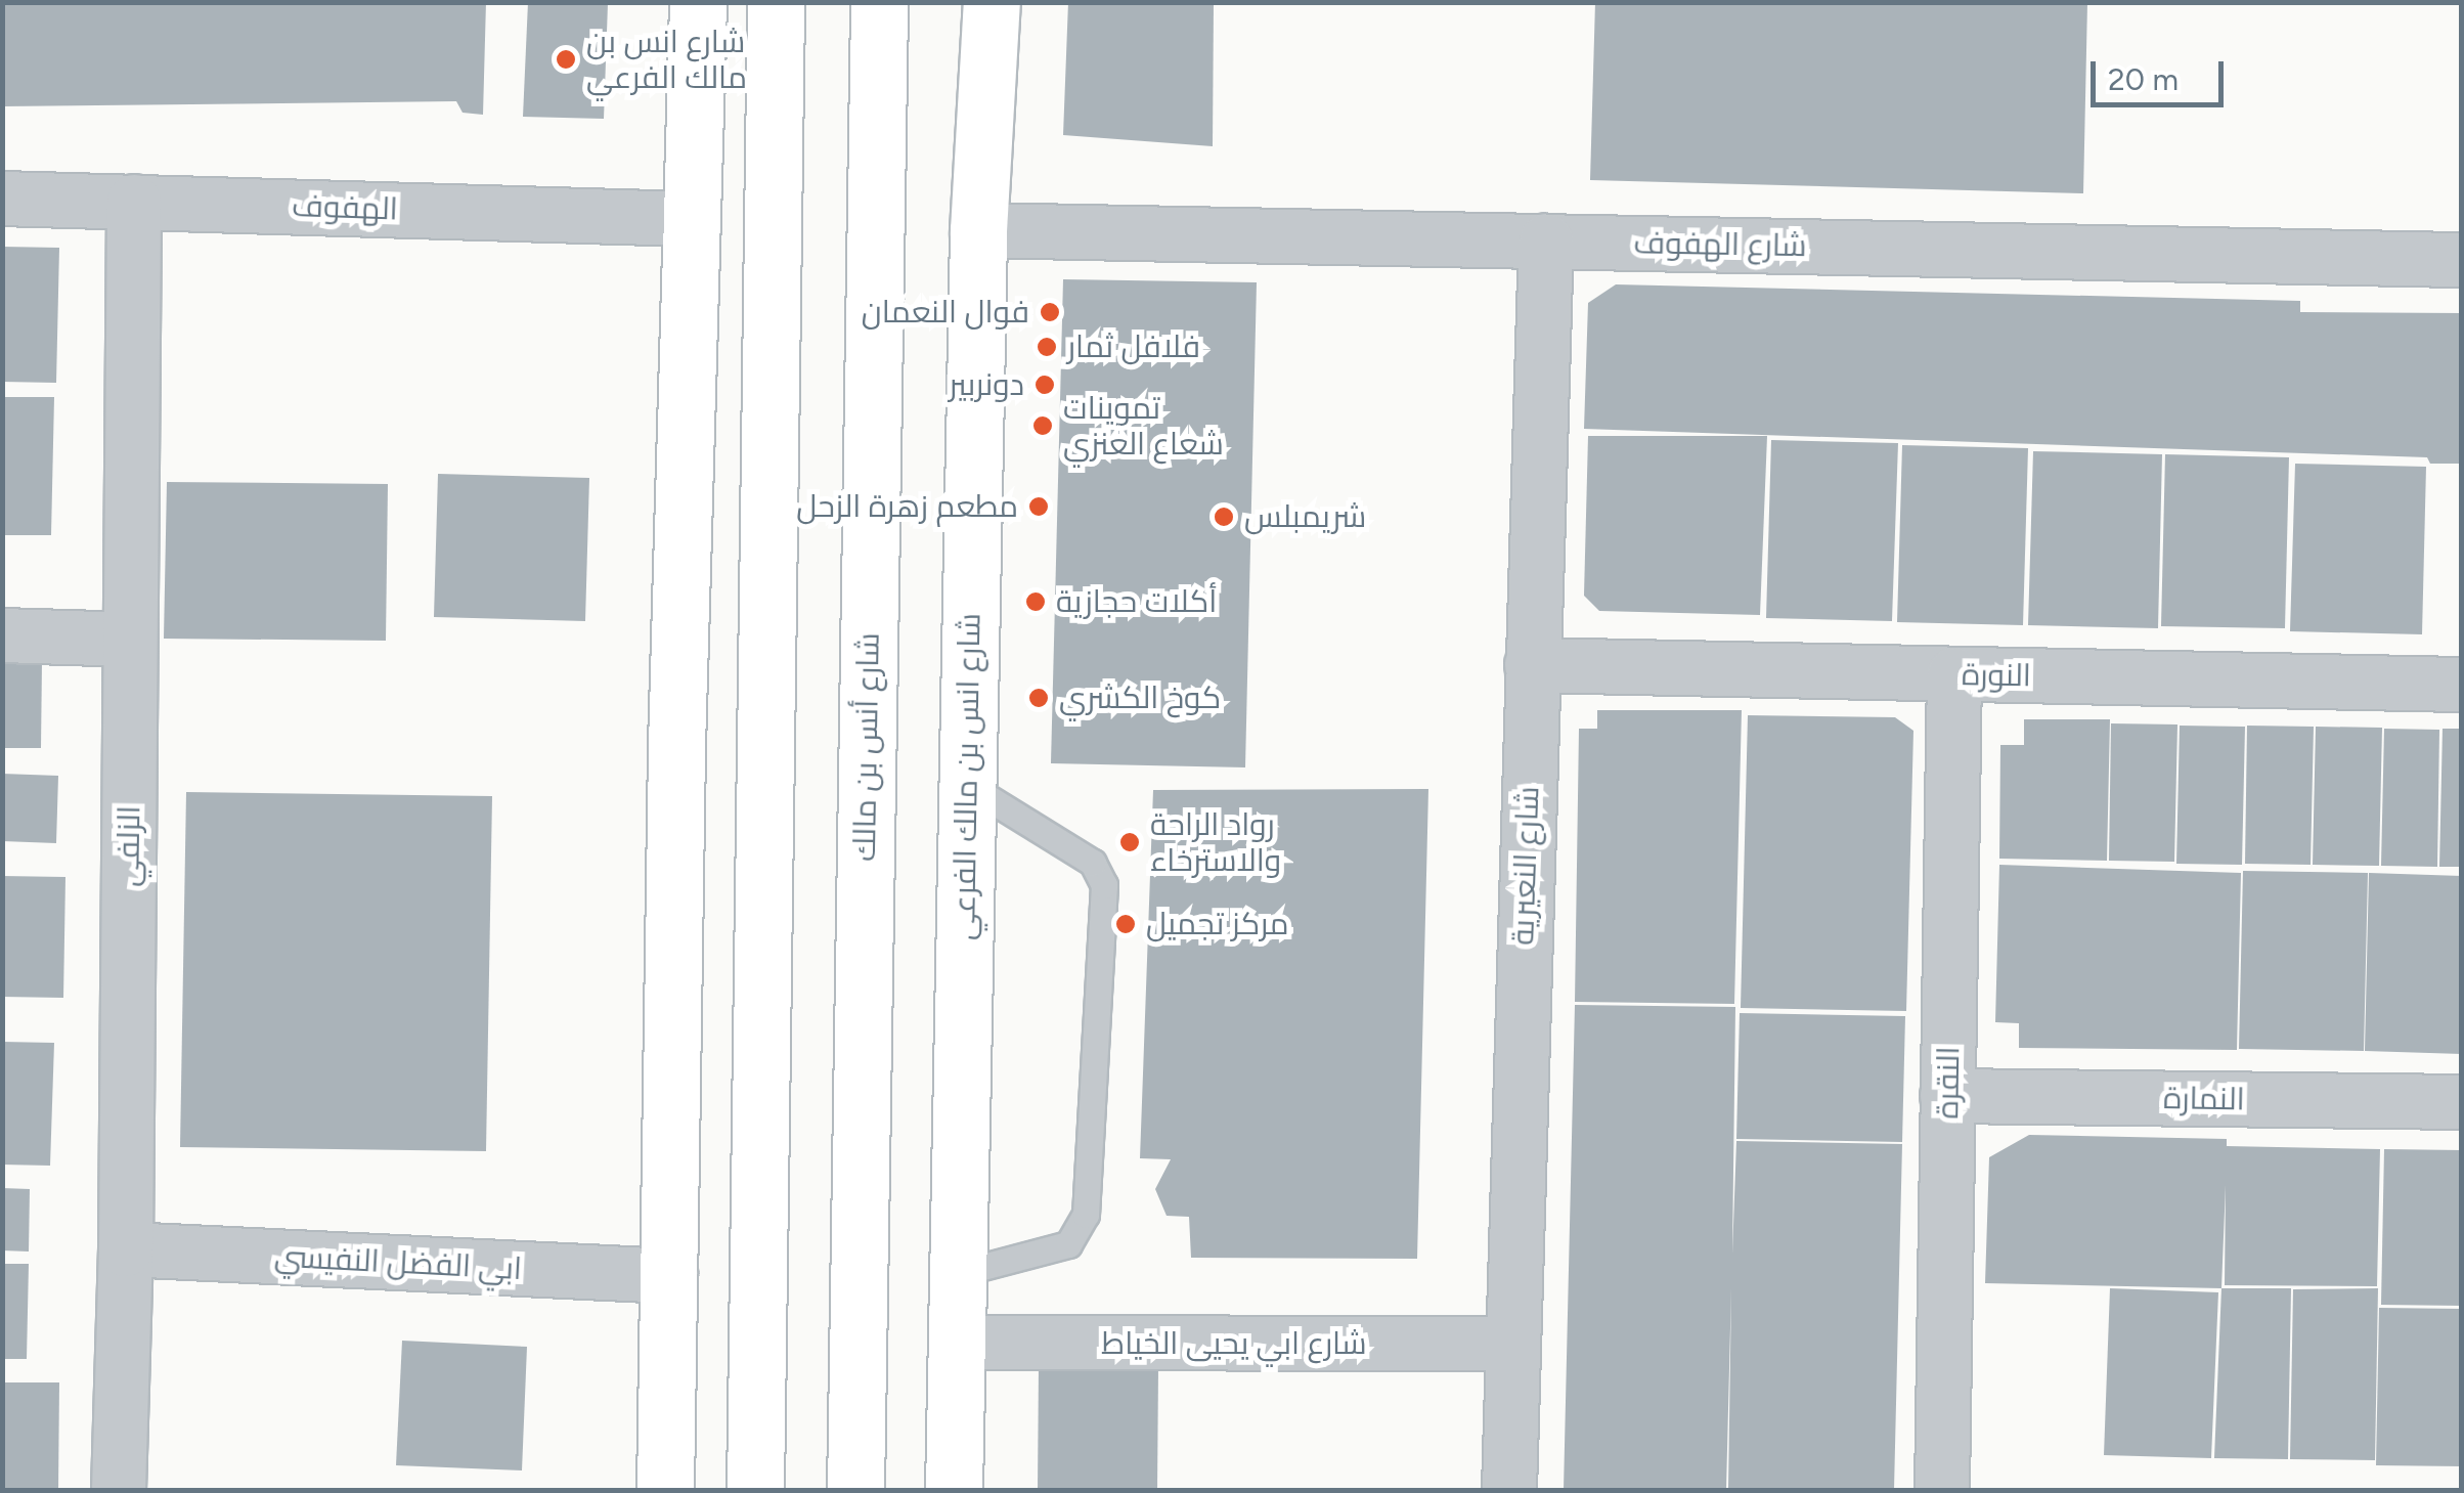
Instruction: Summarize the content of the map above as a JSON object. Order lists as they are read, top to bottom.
{
  "streets": {
    "street": [
      "الهفوف",
      "شارع الهفوف",
      "النورة",
      "شارع أنس بن مالك",
      "شارع انس بن مالك الفرعي",
      "الزلفي",
      "شارع النعيرية",
      "النقرة",
      "النمارة",
      "ابي الفضل النفيسي",
      "شارع ابي يحيى الخياط"
    ]
  },
  "crossings": [
    ["الهفوف", "الزلفي"],
    ["شارع الهفوف", "شارع انس بن مالك الفرعي"],
    ["شارع الهفوف", "شارع النعيرية"],
    ["النورة", "شارع النعيرية"],
    ["النورة", "النقرة"],
    ["شارع انس بن مالك الفرعي", "شارع ابي يحيى الخياط"],
    ["الزلفي", "ابي الفضل النفيسي"],
    ["شارع النعيرية", "شارع ابي يحيى الخياط"],
    ["النقرة", "النمارة"]
  ],
  "places": [
    "شارع انس بن مالك الفرعي",
    "فوال النعمان",
    "فلافل ثمار",
    "دونربير",
    "تموينات شعاع العنزي",
    "مطعم زهرة الزحل",
    "شريمبلس",
    "أكلات حجازية",
    "كوخ الكشري",
    "رواد الراحة والاسترخاء",
    "مركز تجميل"
  ],
  "scale_bar": "20 m"
}
